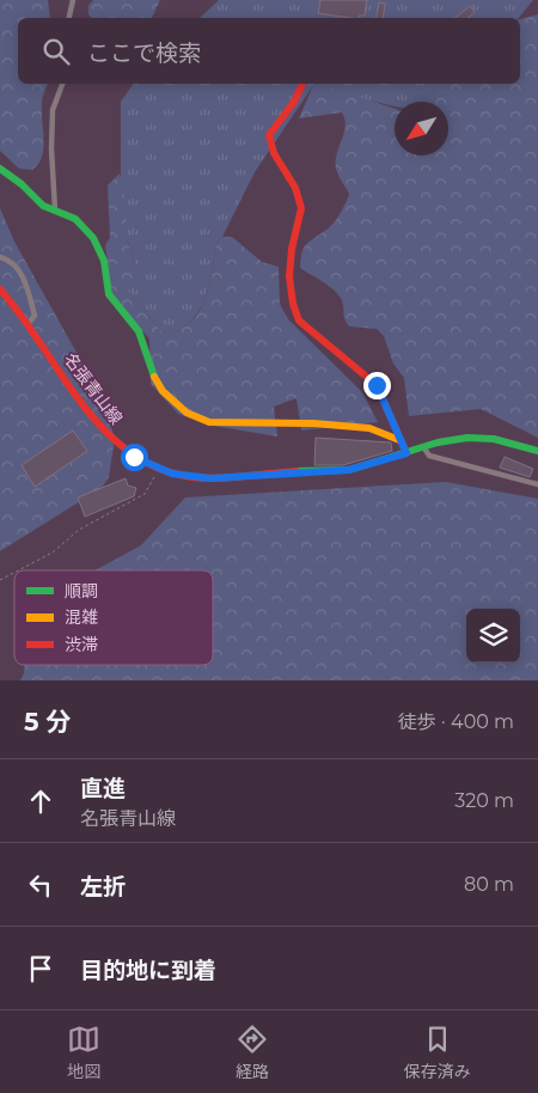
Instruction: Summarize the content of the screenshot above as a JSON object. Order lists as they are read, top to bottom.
{
  "streets": {
    "street": ["名張青山線"]
  },
  "legend": ["順調", "混雑", "渋滞"],
  "north": "bottom left",
  "page": {
    "search": "ここで検索",
    "heading": ["5 分", "徒歩 · 400 m"],
    "list": [
      ["直進", "名張青山線", "320 m"],
      ["左折", "80 m"],
      "目的地に到着"
    ],
    "nav": ["地図", "経路", "保存済み"]
  }
}
